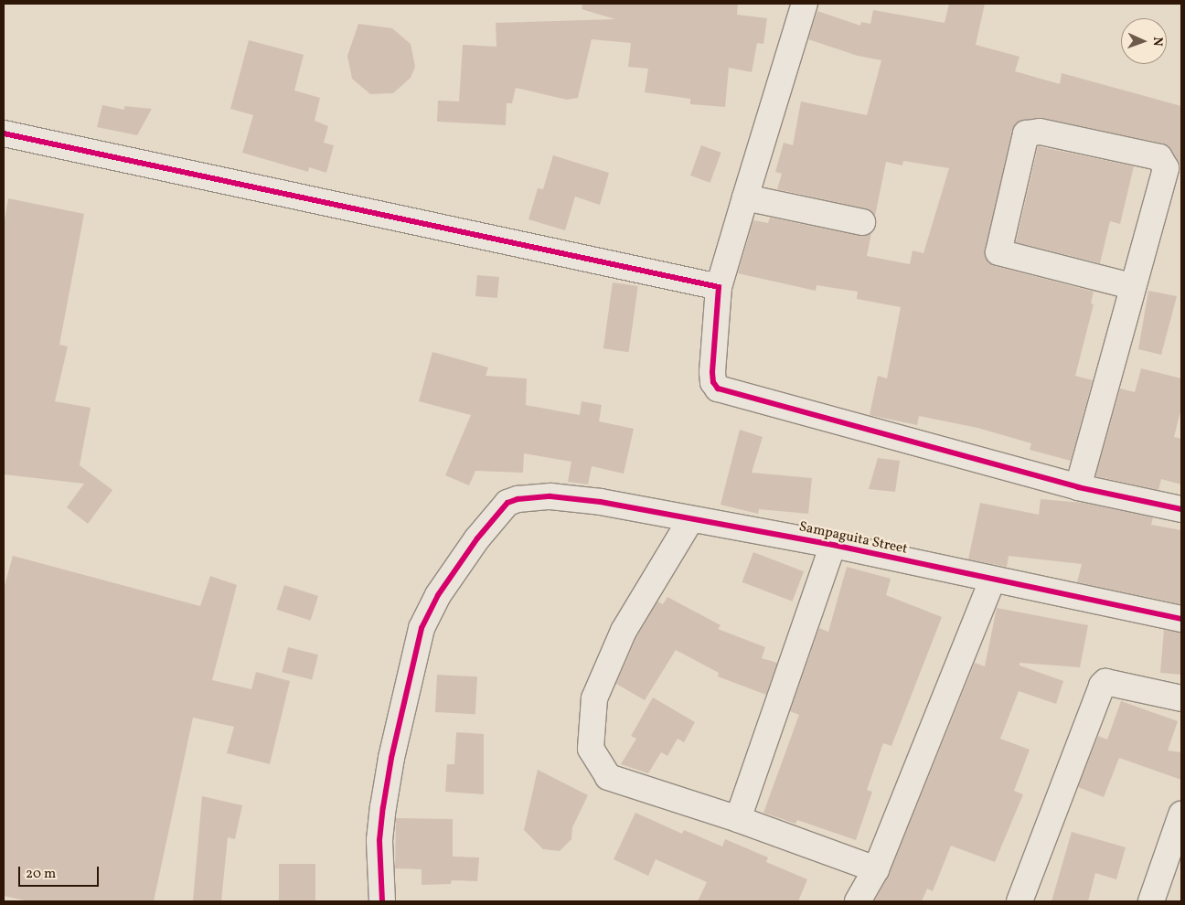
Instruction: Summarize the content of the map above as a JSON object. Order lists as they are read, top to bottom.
{
  "streets": {
    "street": ["Sampaguita Street"]
  },
  "scale_bar": "20 m",
  "north": "right"
}
